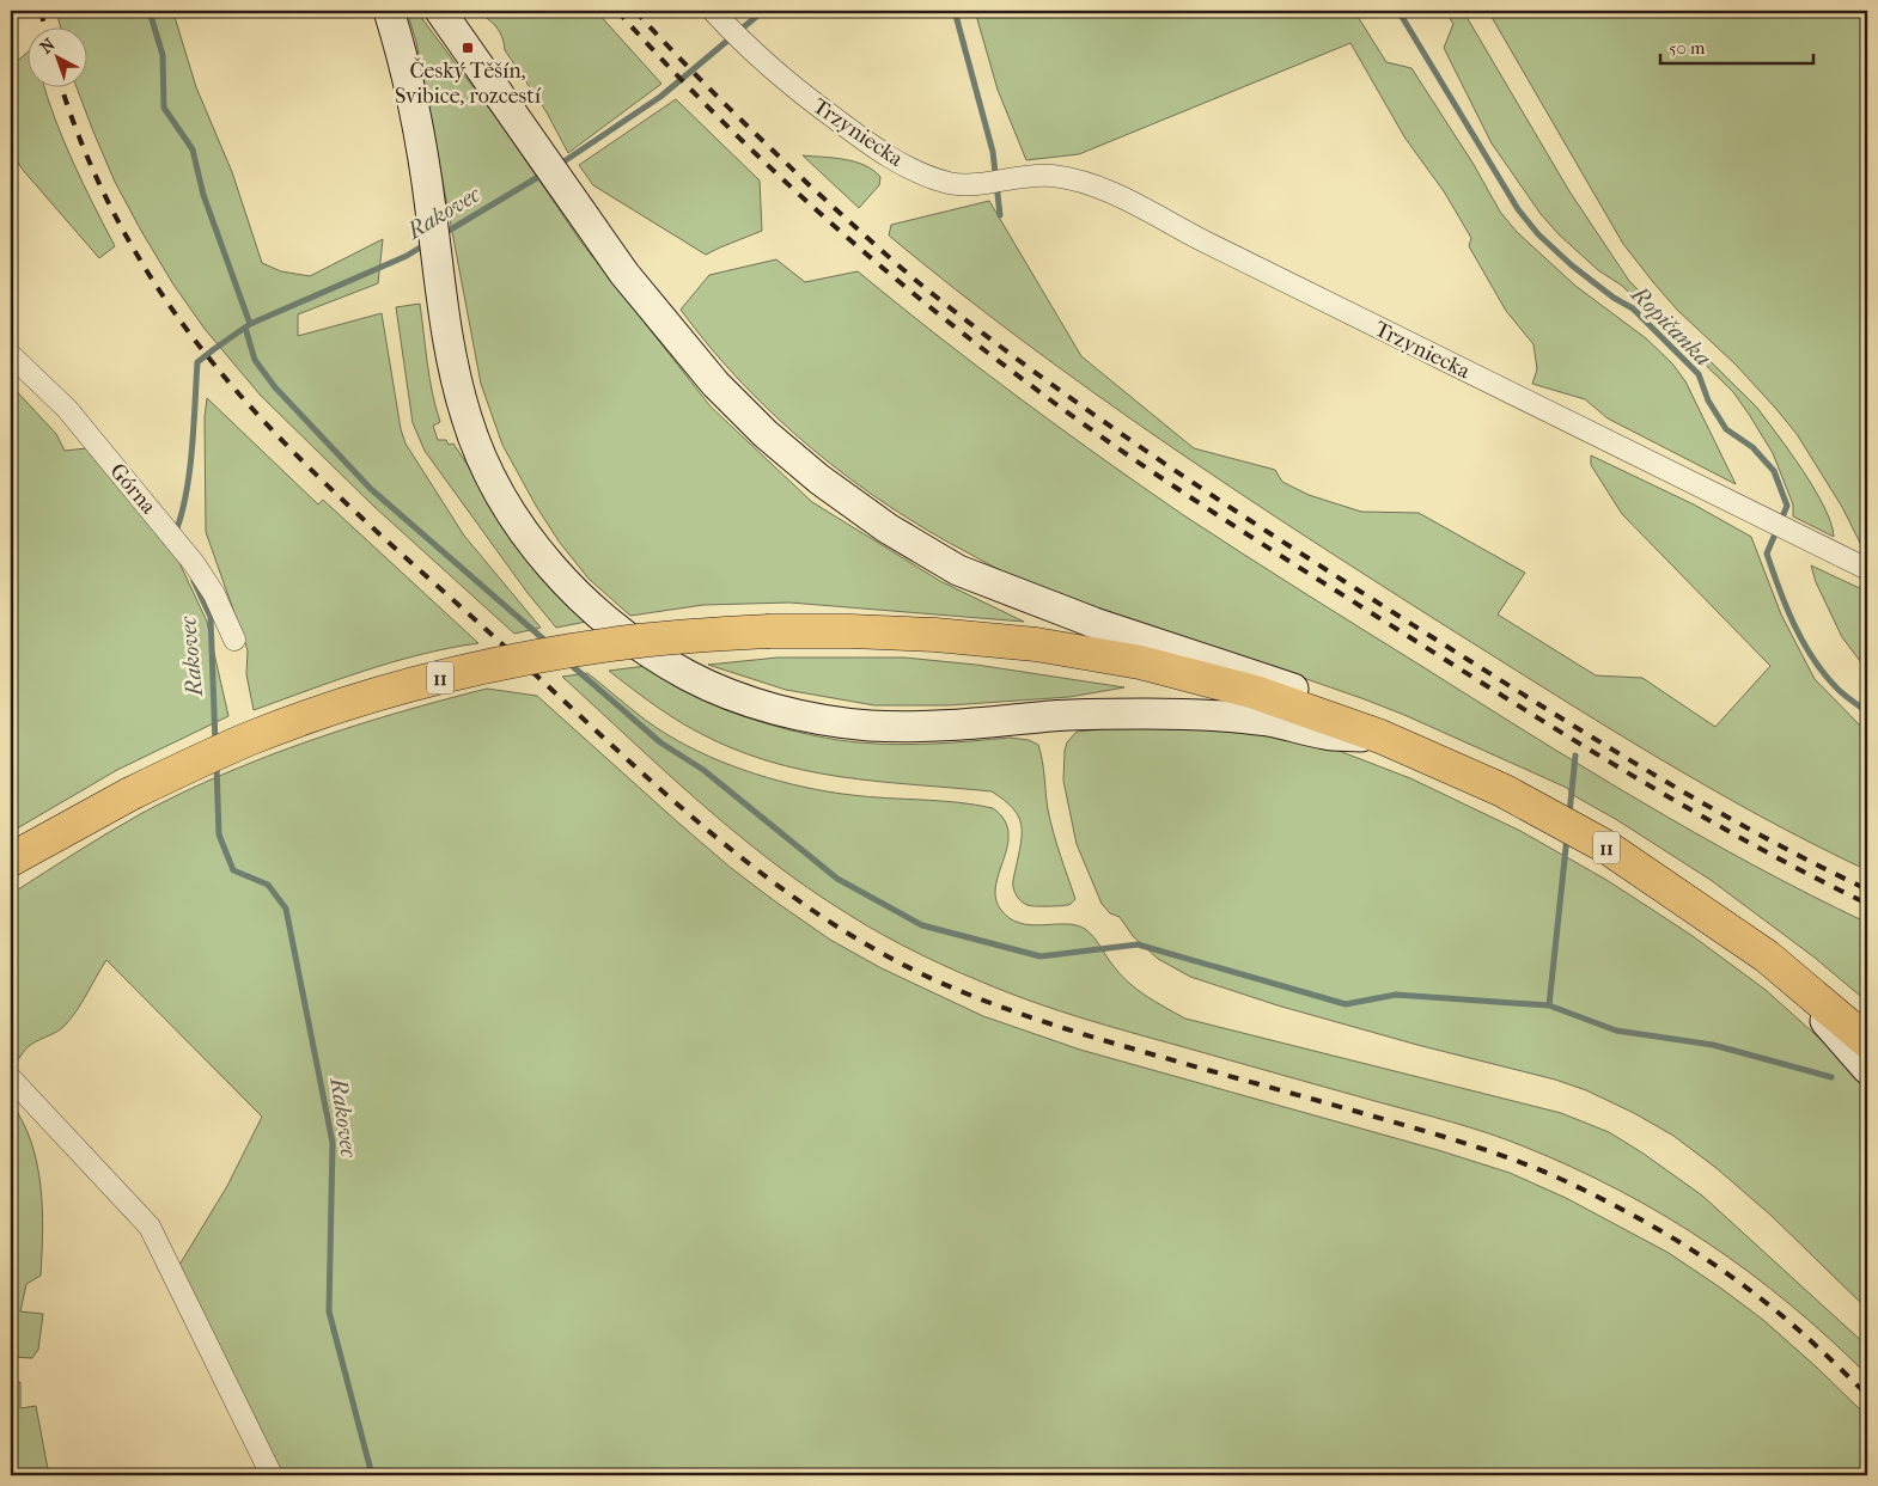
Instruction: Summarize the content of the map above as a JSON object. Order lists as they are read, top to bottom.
{
  "streets": {
    "main road": ["11"],
    "street": ["Trzyniecka", "Górna"]
  },
  "water": ["Rakovec", "Ropičanka"],
  "places": {
    "transit": ["Český Těšín, Svibice, rozcestí"]
  },
  "scale_bar": "50 m",
  "north": "top left"
}
